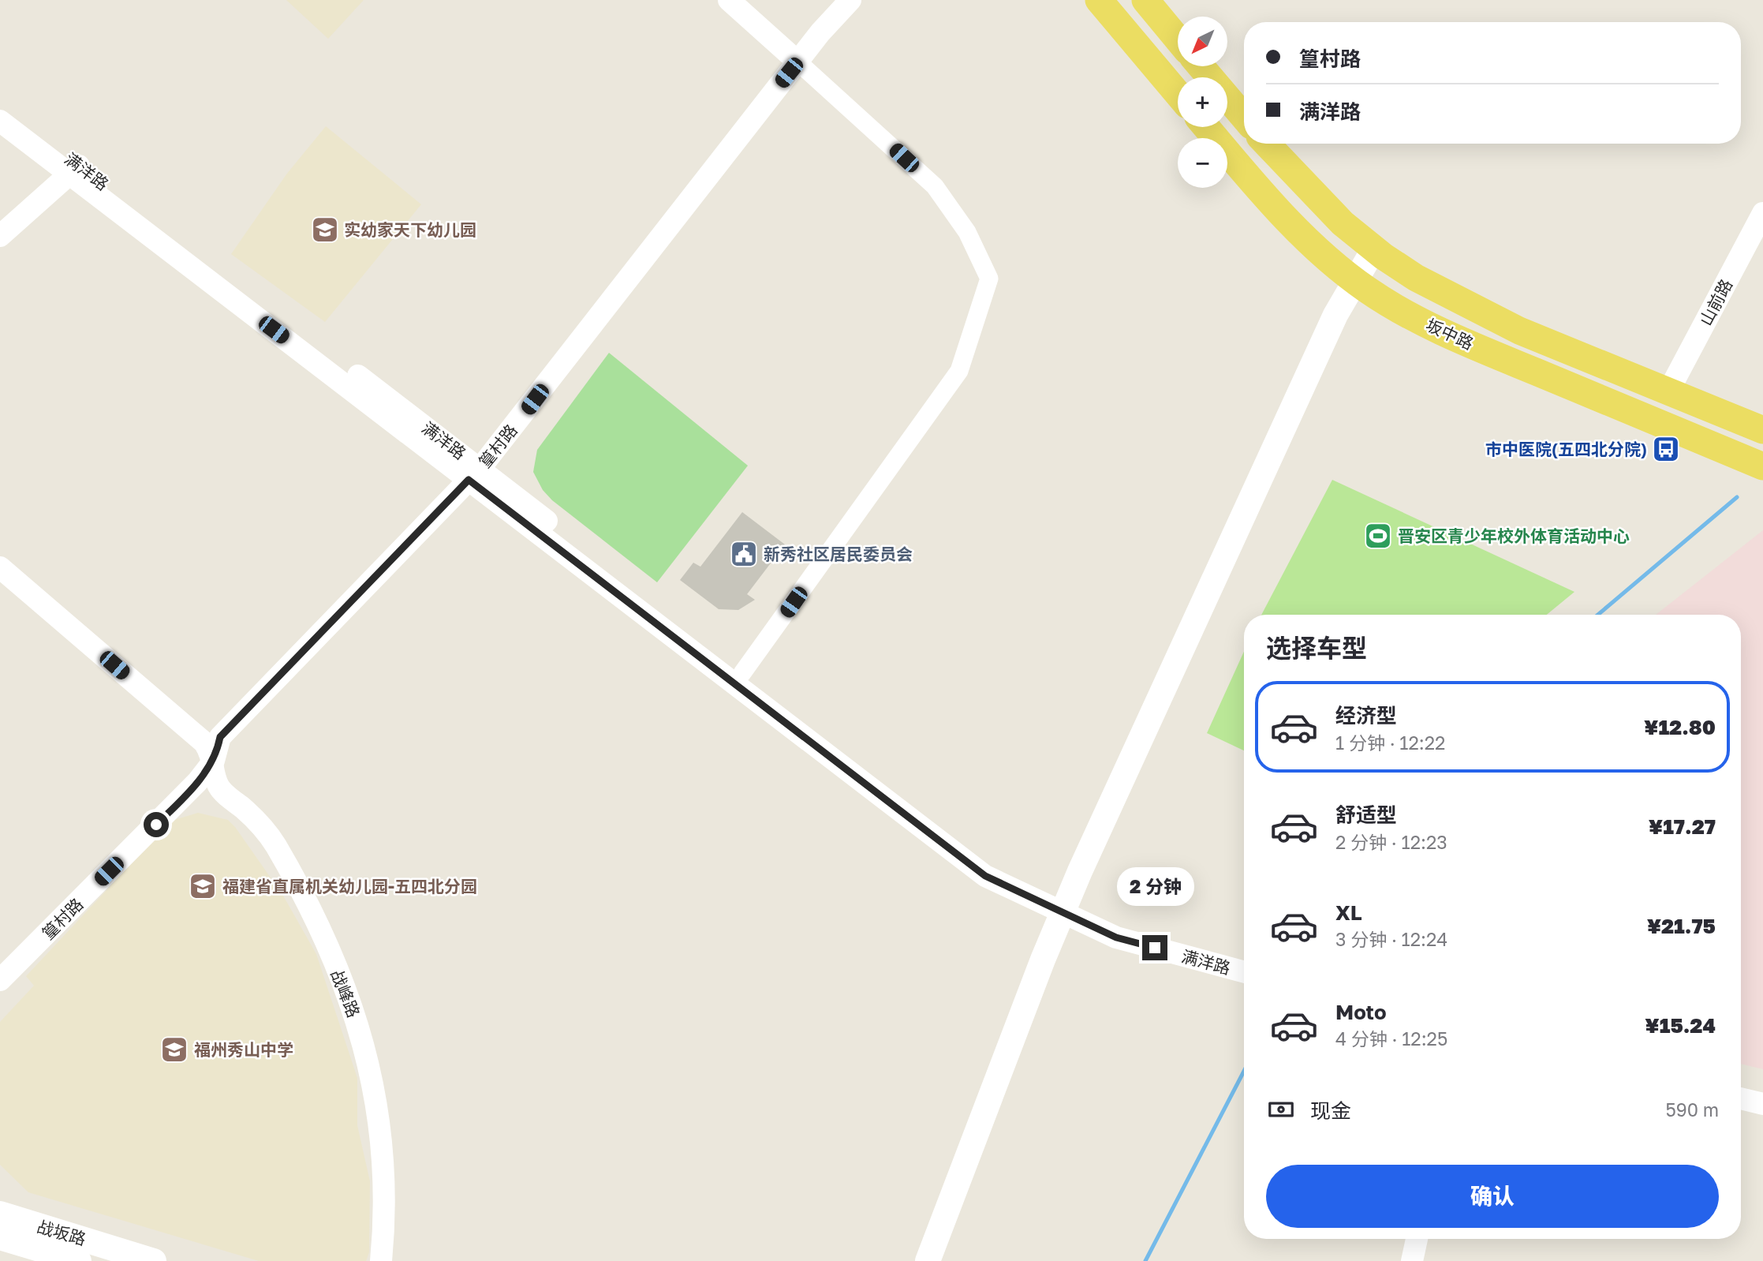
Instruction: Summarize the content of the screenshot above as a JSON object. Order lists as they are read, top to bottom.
{
  "streets": {
    "main road": ["坂中路", "战坂路"],
    "street": [
      "满洋路",
      "山前路",
      "篁村路",
      "战峰路"
    ]
  },
  "crossings": [
    ["满洋路", "篁村路"],
    ["山前路", "坂中路"],
    ["篁村路", "战峰路"]
  ],
  "places": {
    "school or university": ["实幼家天下幼儿园", "福建省直属机关幼儿园-五四北分园", "福州秀山中学"],
    "bus stop": ["市中医院(五四北分院)"],
    "sports": ["晋安区青少年校外体育活动中心"],
    "public building": ["新秀社区居民委员会"]
  },
  "north": "bottom left",
  "page": {
    "map_buttons": ["+", "−"],
    "banner": ["篁村路", "满洋路"],
    "heading": "选择车型",
    "list": [
      {
        "name": "经济型",
        "note": "1 分钟 · 12:22",
        "value": "¥12.80"
      },
      {
        "name": "舒适型",
        "note": "2 分钟 · 12:23",
        "value": "¥17.27"
      },
      {
        "name": "XL",
        "note": "3 分钟 · 12:24",
        "value": "¥21.75"
      },
      {
        "name": "Moto",
        "note": "4 分钟 · 12:25",
        "value": "¥15.24"
      }
    ],
    "bubble": "2 分钟",
    "pay": ["现金", "590 m"],
    "buttons": "确认"
  }
}
